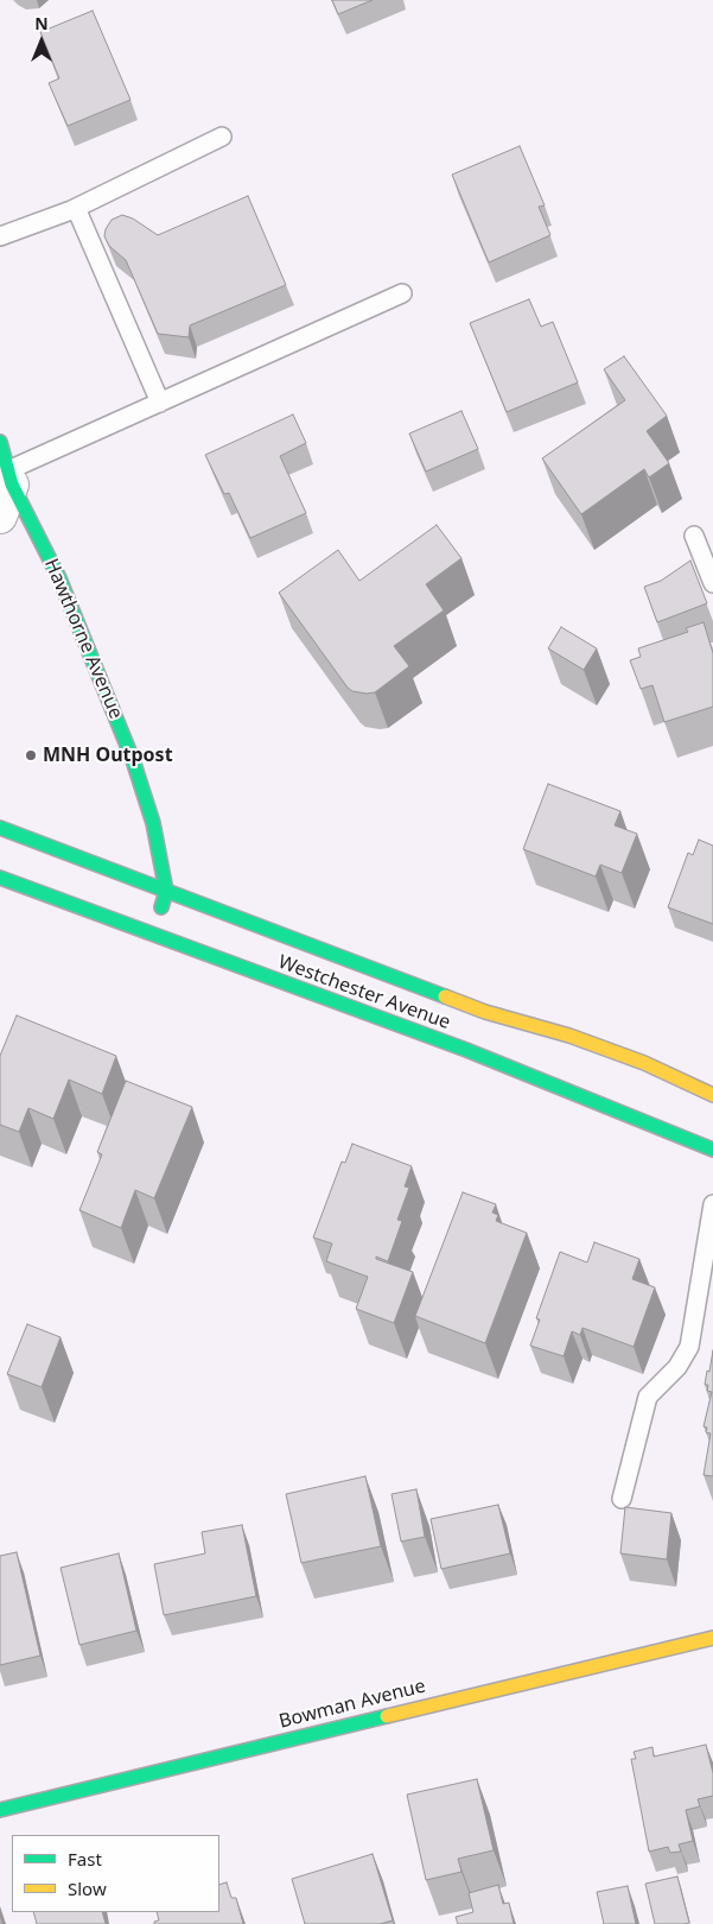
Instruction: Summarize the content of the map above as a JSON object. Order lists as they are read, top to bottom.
{
  "streets": {
    "main road": ["Hawthorne Avenue", "Westchester Avenue", "Bowman Avenue"]
  },
  "crossings": [
    ["Hawthorne Avenue", "Westchester Avenue"]
  ],
  "places": ["MNH Outpost"],
  "legend": ["Fast", "Slow"],
  "north": "top"
}
